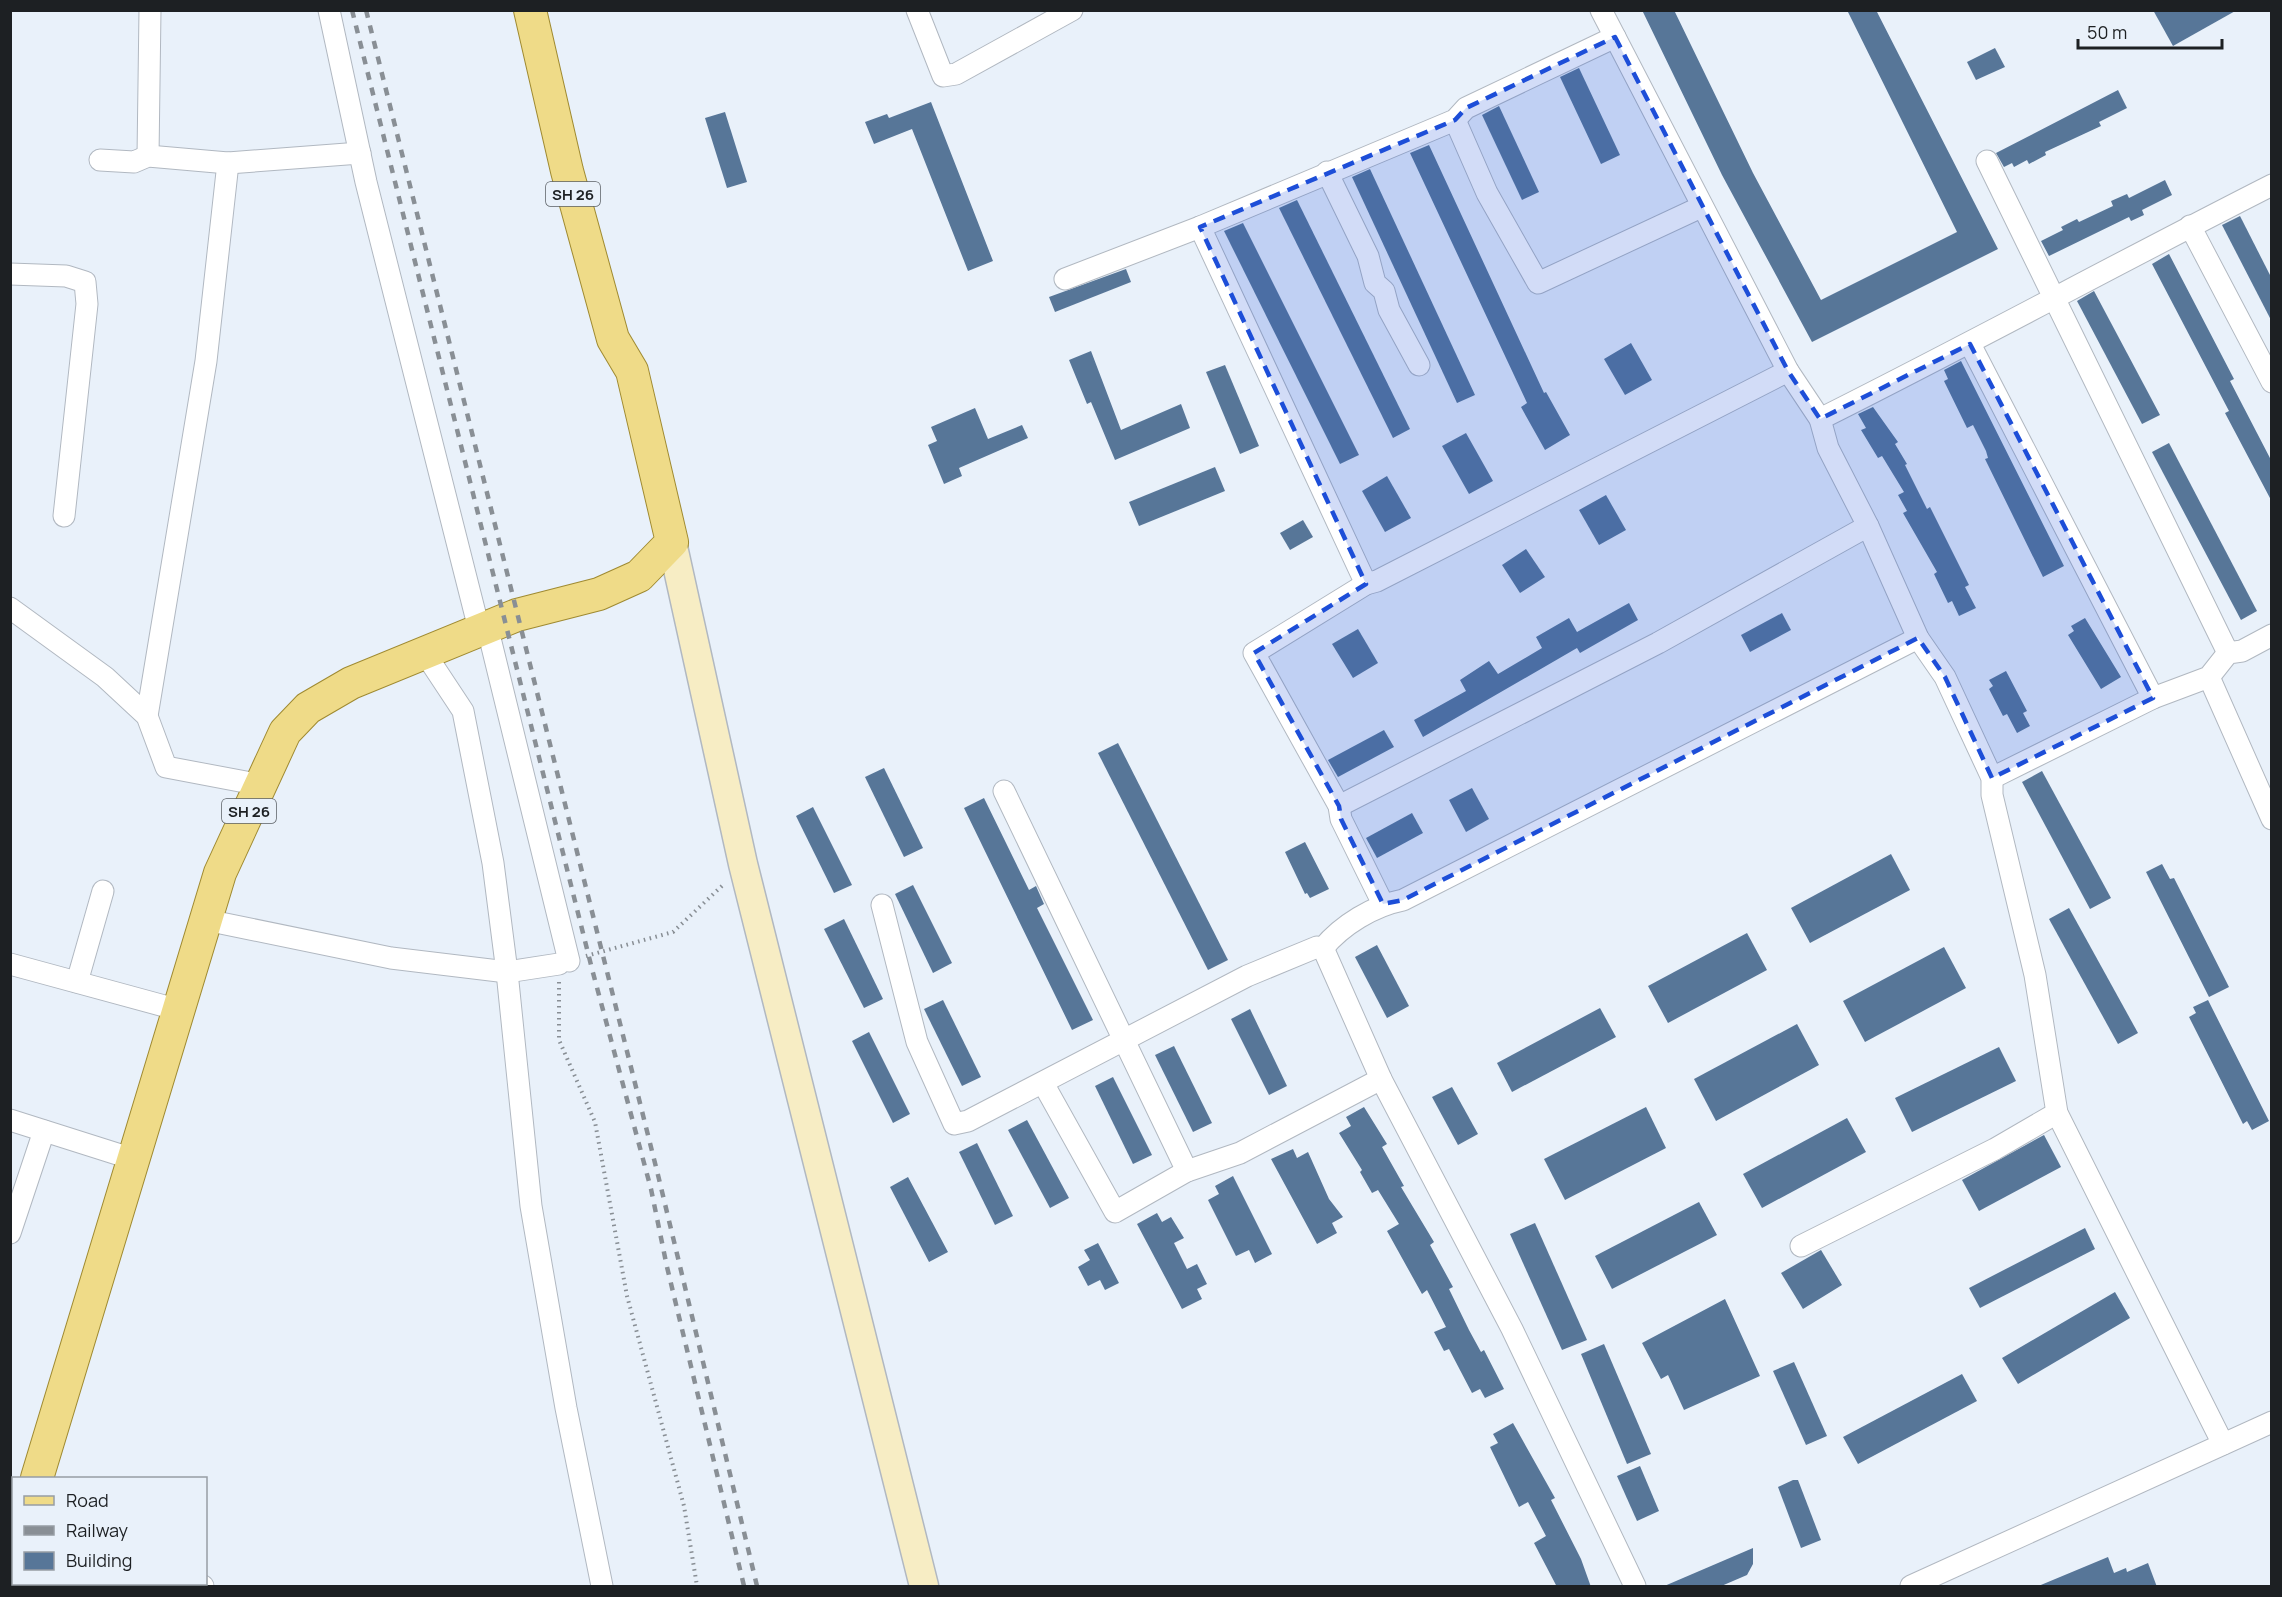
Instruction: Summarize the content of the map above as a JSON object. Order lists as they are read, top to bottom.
{
  "streets": {
    "main road": ["SH 26"]
  },
  "legend": ["Road", "Railway", "Building"],
  "scale_bar": "50 m"
}
